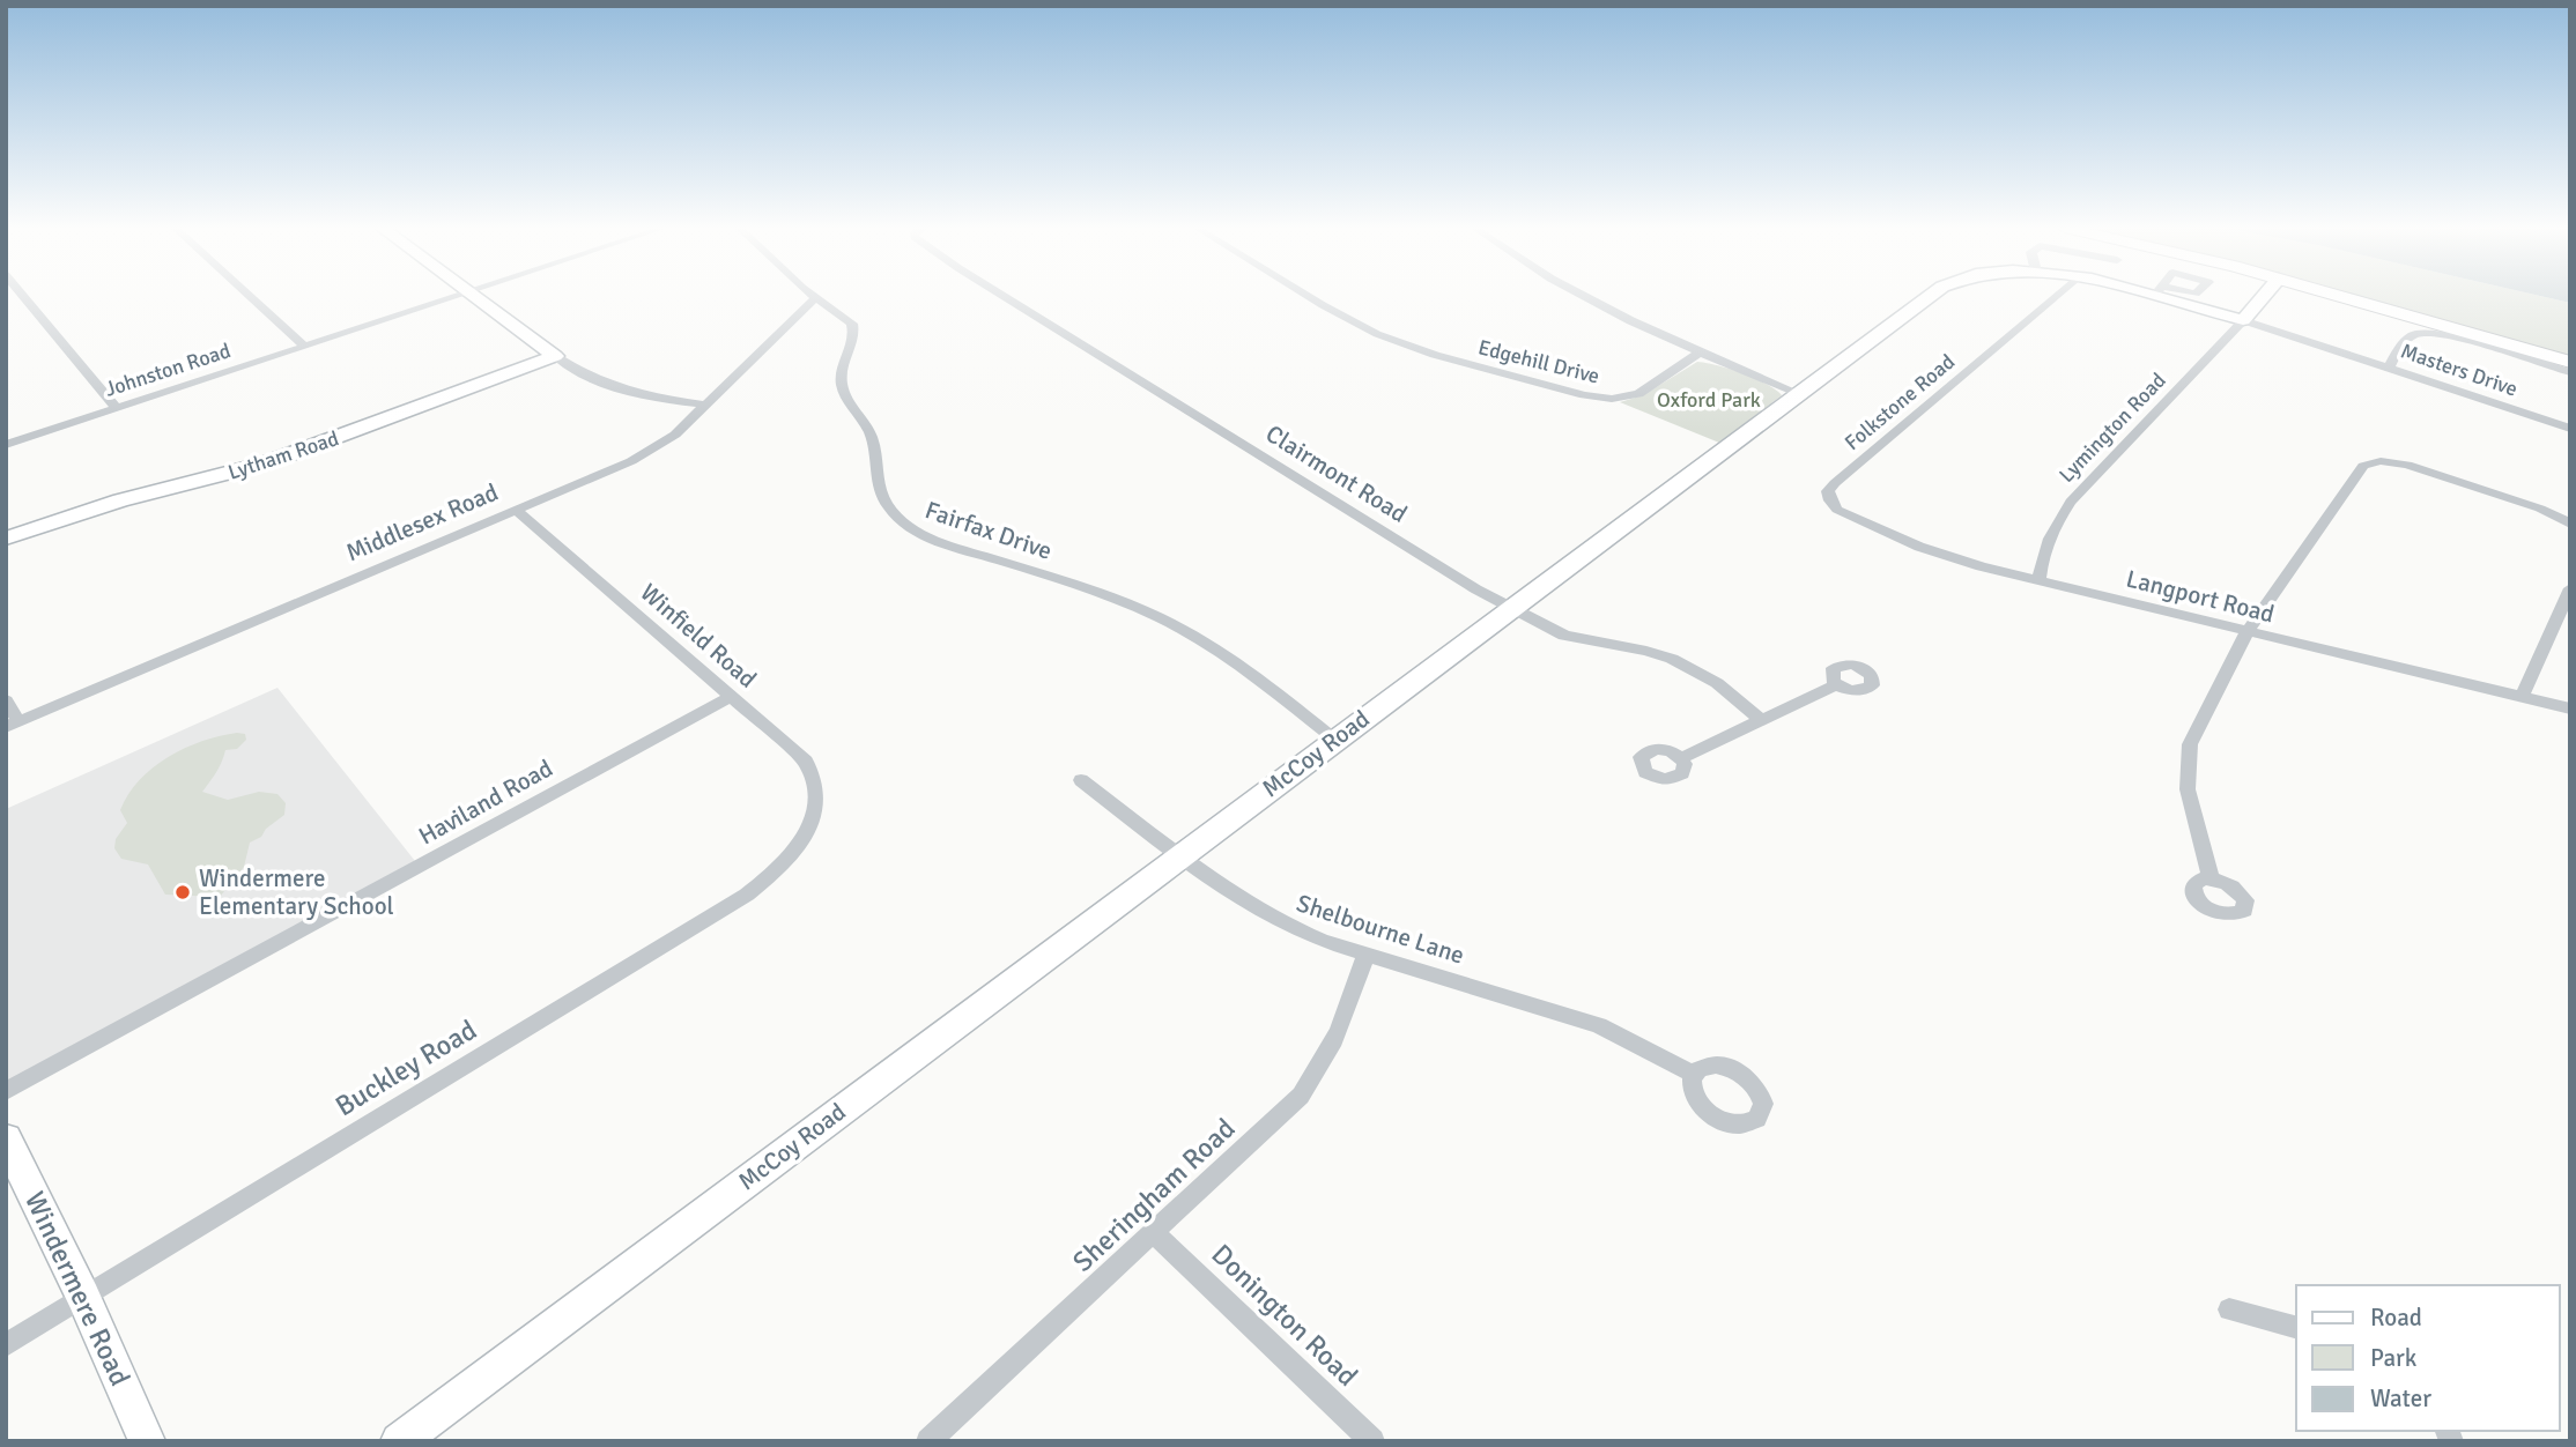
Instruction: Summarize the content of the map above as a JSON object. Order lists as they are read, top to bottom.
{
  "streets": {
    "main road": ["Lytham Road", "McCoy Road", "Windermere Road"],
    "street": [
      "Edgehill Drive",
      "Johnston Road",
      "Masters Drive",
      "Folkstone Road",
      "Lymington Road",
      "Clairmont Road",
      "Middlesex Road",
      "Fairfax Drive",
      "Langport Road",
      "Winfield Road",
      "Haviland Road",
      "Shelbourne Lane",
      "Buckley Road",
      "Sheringham Road",
      "Donington Road"
    ]
  },
  "crossings": [
    ["Masters Drive", "Lymington Road"],
    ["Masters Drive", "McCoy Road"],
    ["Folkstone Road", "Langport Road"],
    ["Lymington Road", "Langport Road"],
    ["Lymington Road", "McCoy Road"],
    ["Clairmont Road", "McCoy Road"],
    ["Middlesex Road", "Fairfax Drive"],
    ["Middlesex Road", "Winfield Road"],
    ["Fairfax Drive", "McCoy Road"],
    ["Winfield Road", "Haviland Road"],
    ["Winfield Road", "Buckley Road"],
    ["McCoy Road", "Shelbourne Lane"],
    ["Shelbourne Lane", "Sheringham Road"],
    ["Buckley Road", "Windermere Road"],
    ["Sheringham Road", "Donington Road"]
  ],
  "parks": ["Oxford Park"],
  "places": ["Windermere Elementary School"],
  "legend": ["Road", "Park", "Water"]
}
